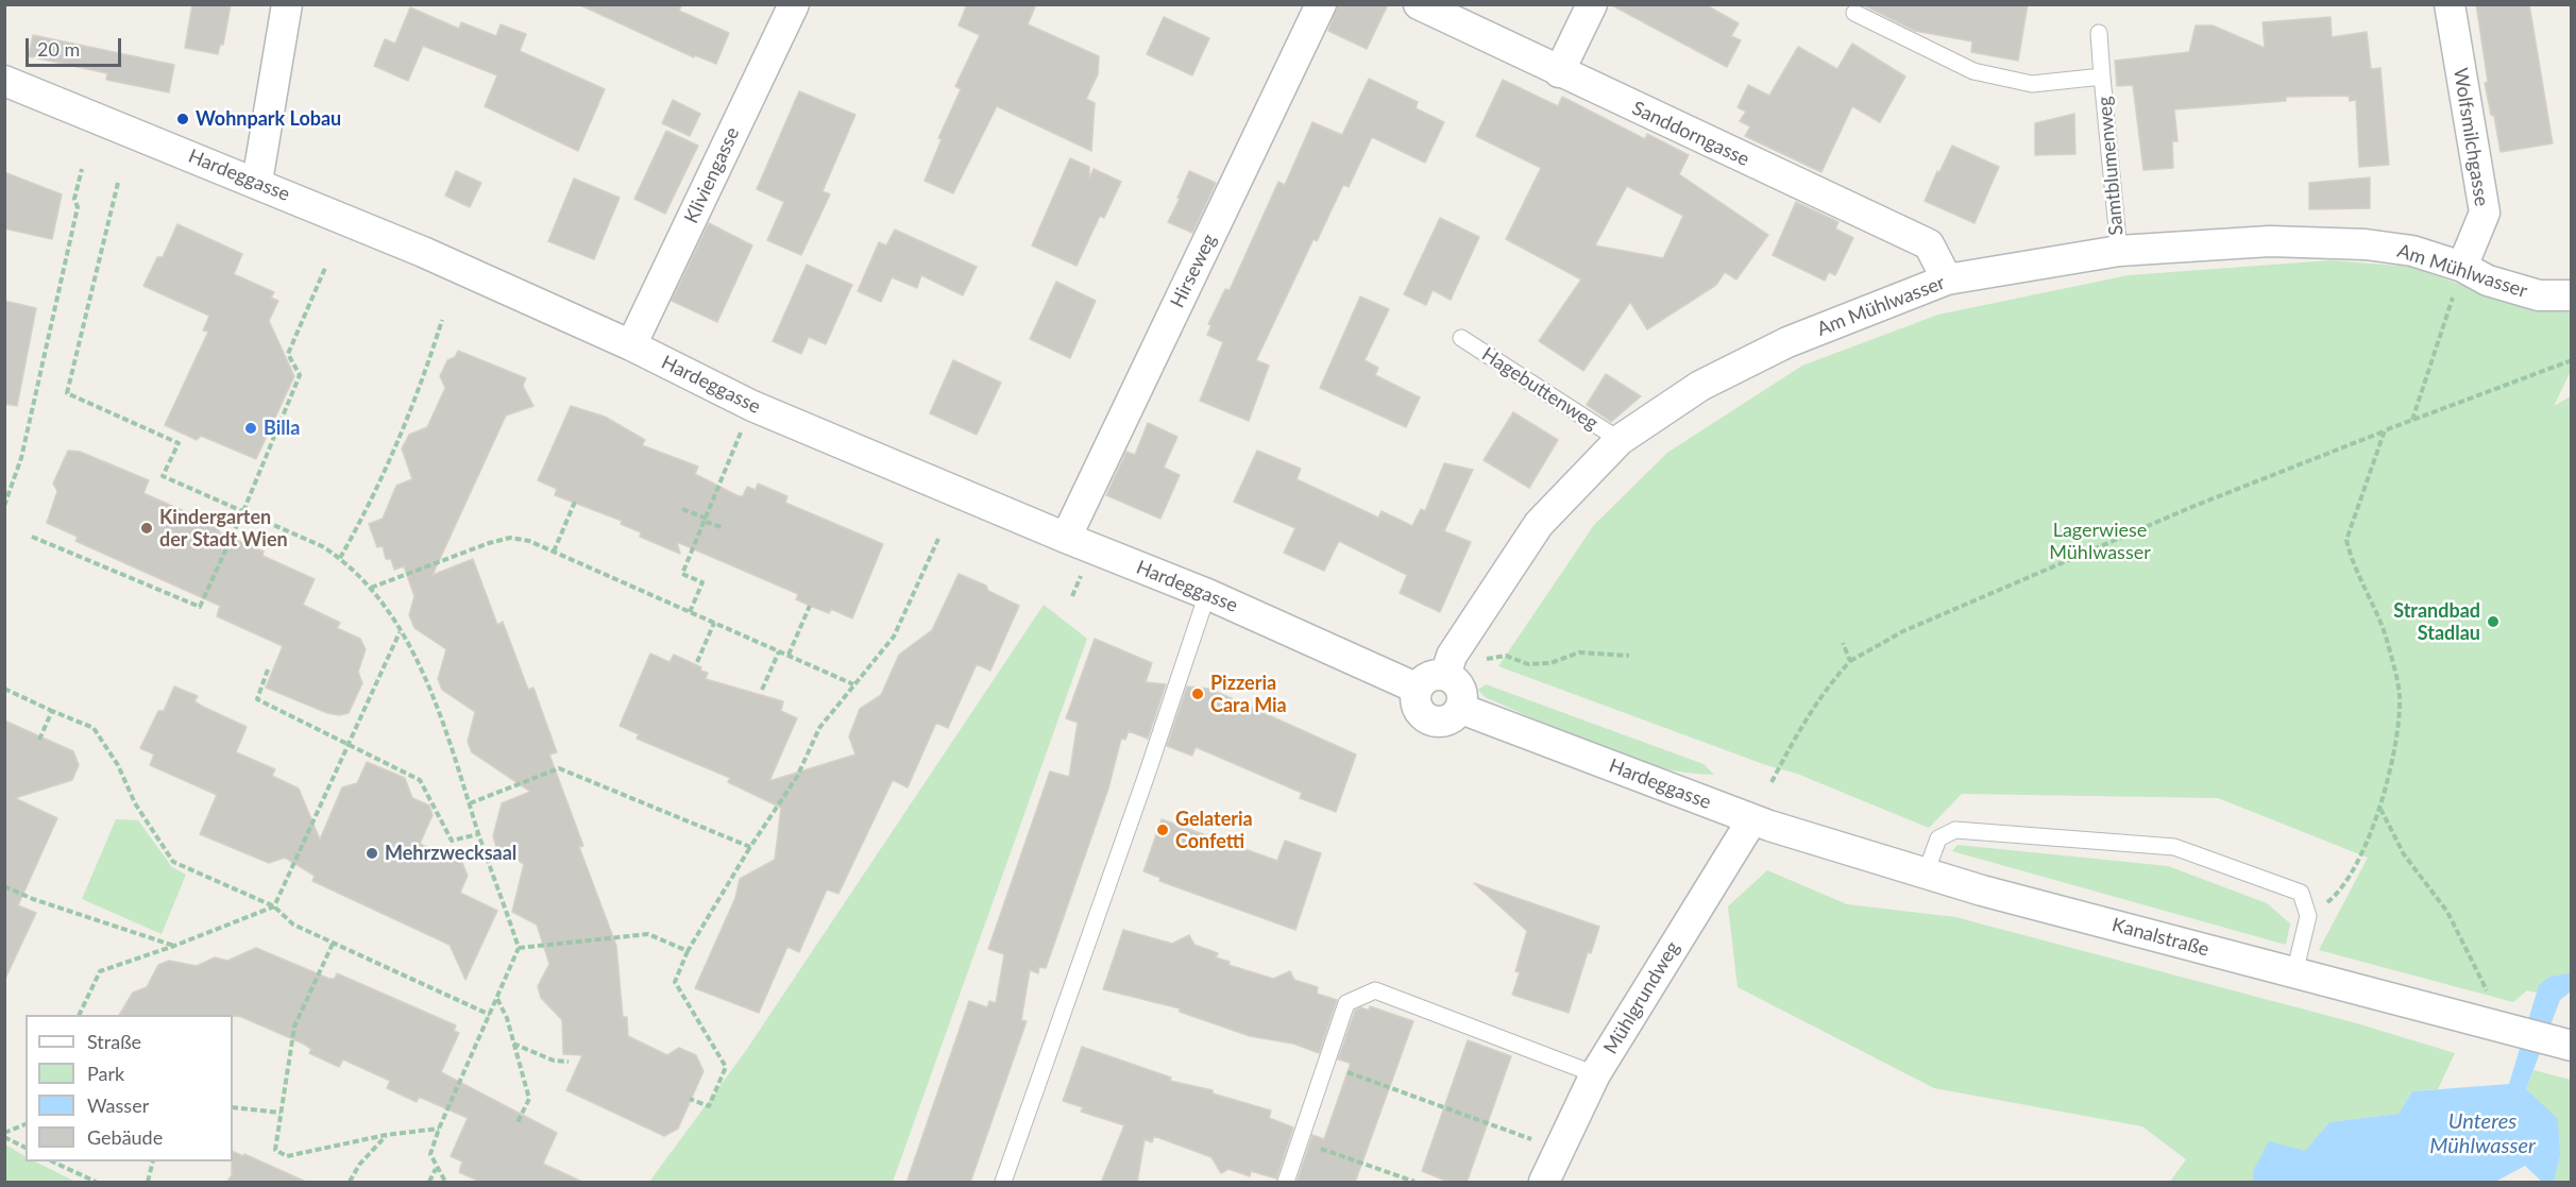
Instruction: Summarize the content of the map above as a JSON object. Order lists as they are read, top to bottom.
{
  "streets": {
    "street": [
      "Sanddorngasse",
      "Wolfsmilchgasse",
      "Hardeggasse",
      "Kliviengasse",
      "Hirseweg",
      "Am Mühlwasser",
      "Kanalstraße",
      "Mühlgrundweg"
    ],
    "lane": ["Samtblumenweg", "Hagebuttenweg"]
  },
  "crossings": [
    ["Sanddorngasse", "Am Mühlwasser"],
    ["Wolfsmilchgasse", "Am Mühlwasser"],
    ["Samtblumenweg", "Am Mühlwasser"],
    ["Hardeggasse", "Kliviengasse"],
    ["Hardeggasse", "Hirseweg"],
    ["Hardeggasse", "Am Mühlwasser"],
    ["Hardeggasse", "Kanalstraße"],
    ["Hardeggasse", "Mühlgrundweg"],
    ["Am Mühlwasser", "Hagebuttenweg"],
    ["Kanalstraße", "Mühlgrundweg"]
  ],
  "water": ["Unteres Mühlwasser"],
  "parks": ["Lagerwiese Mühlwasser"],
  "places": [
    "Wohnpark Lobau",
    "Billa",
    "Kindergarten der Stadt Wien",
    "Strandbad Stadlau",
    "Pizzeria Cara Mia",
    "Gelateria Confetti",
    "Mehrzwecksaal"
  ],
  "legend": [
    "Straße",
    "Park",
    "Wasser",
    "Gebäude"
  ],
  "scale_bar": "20 m"
}
